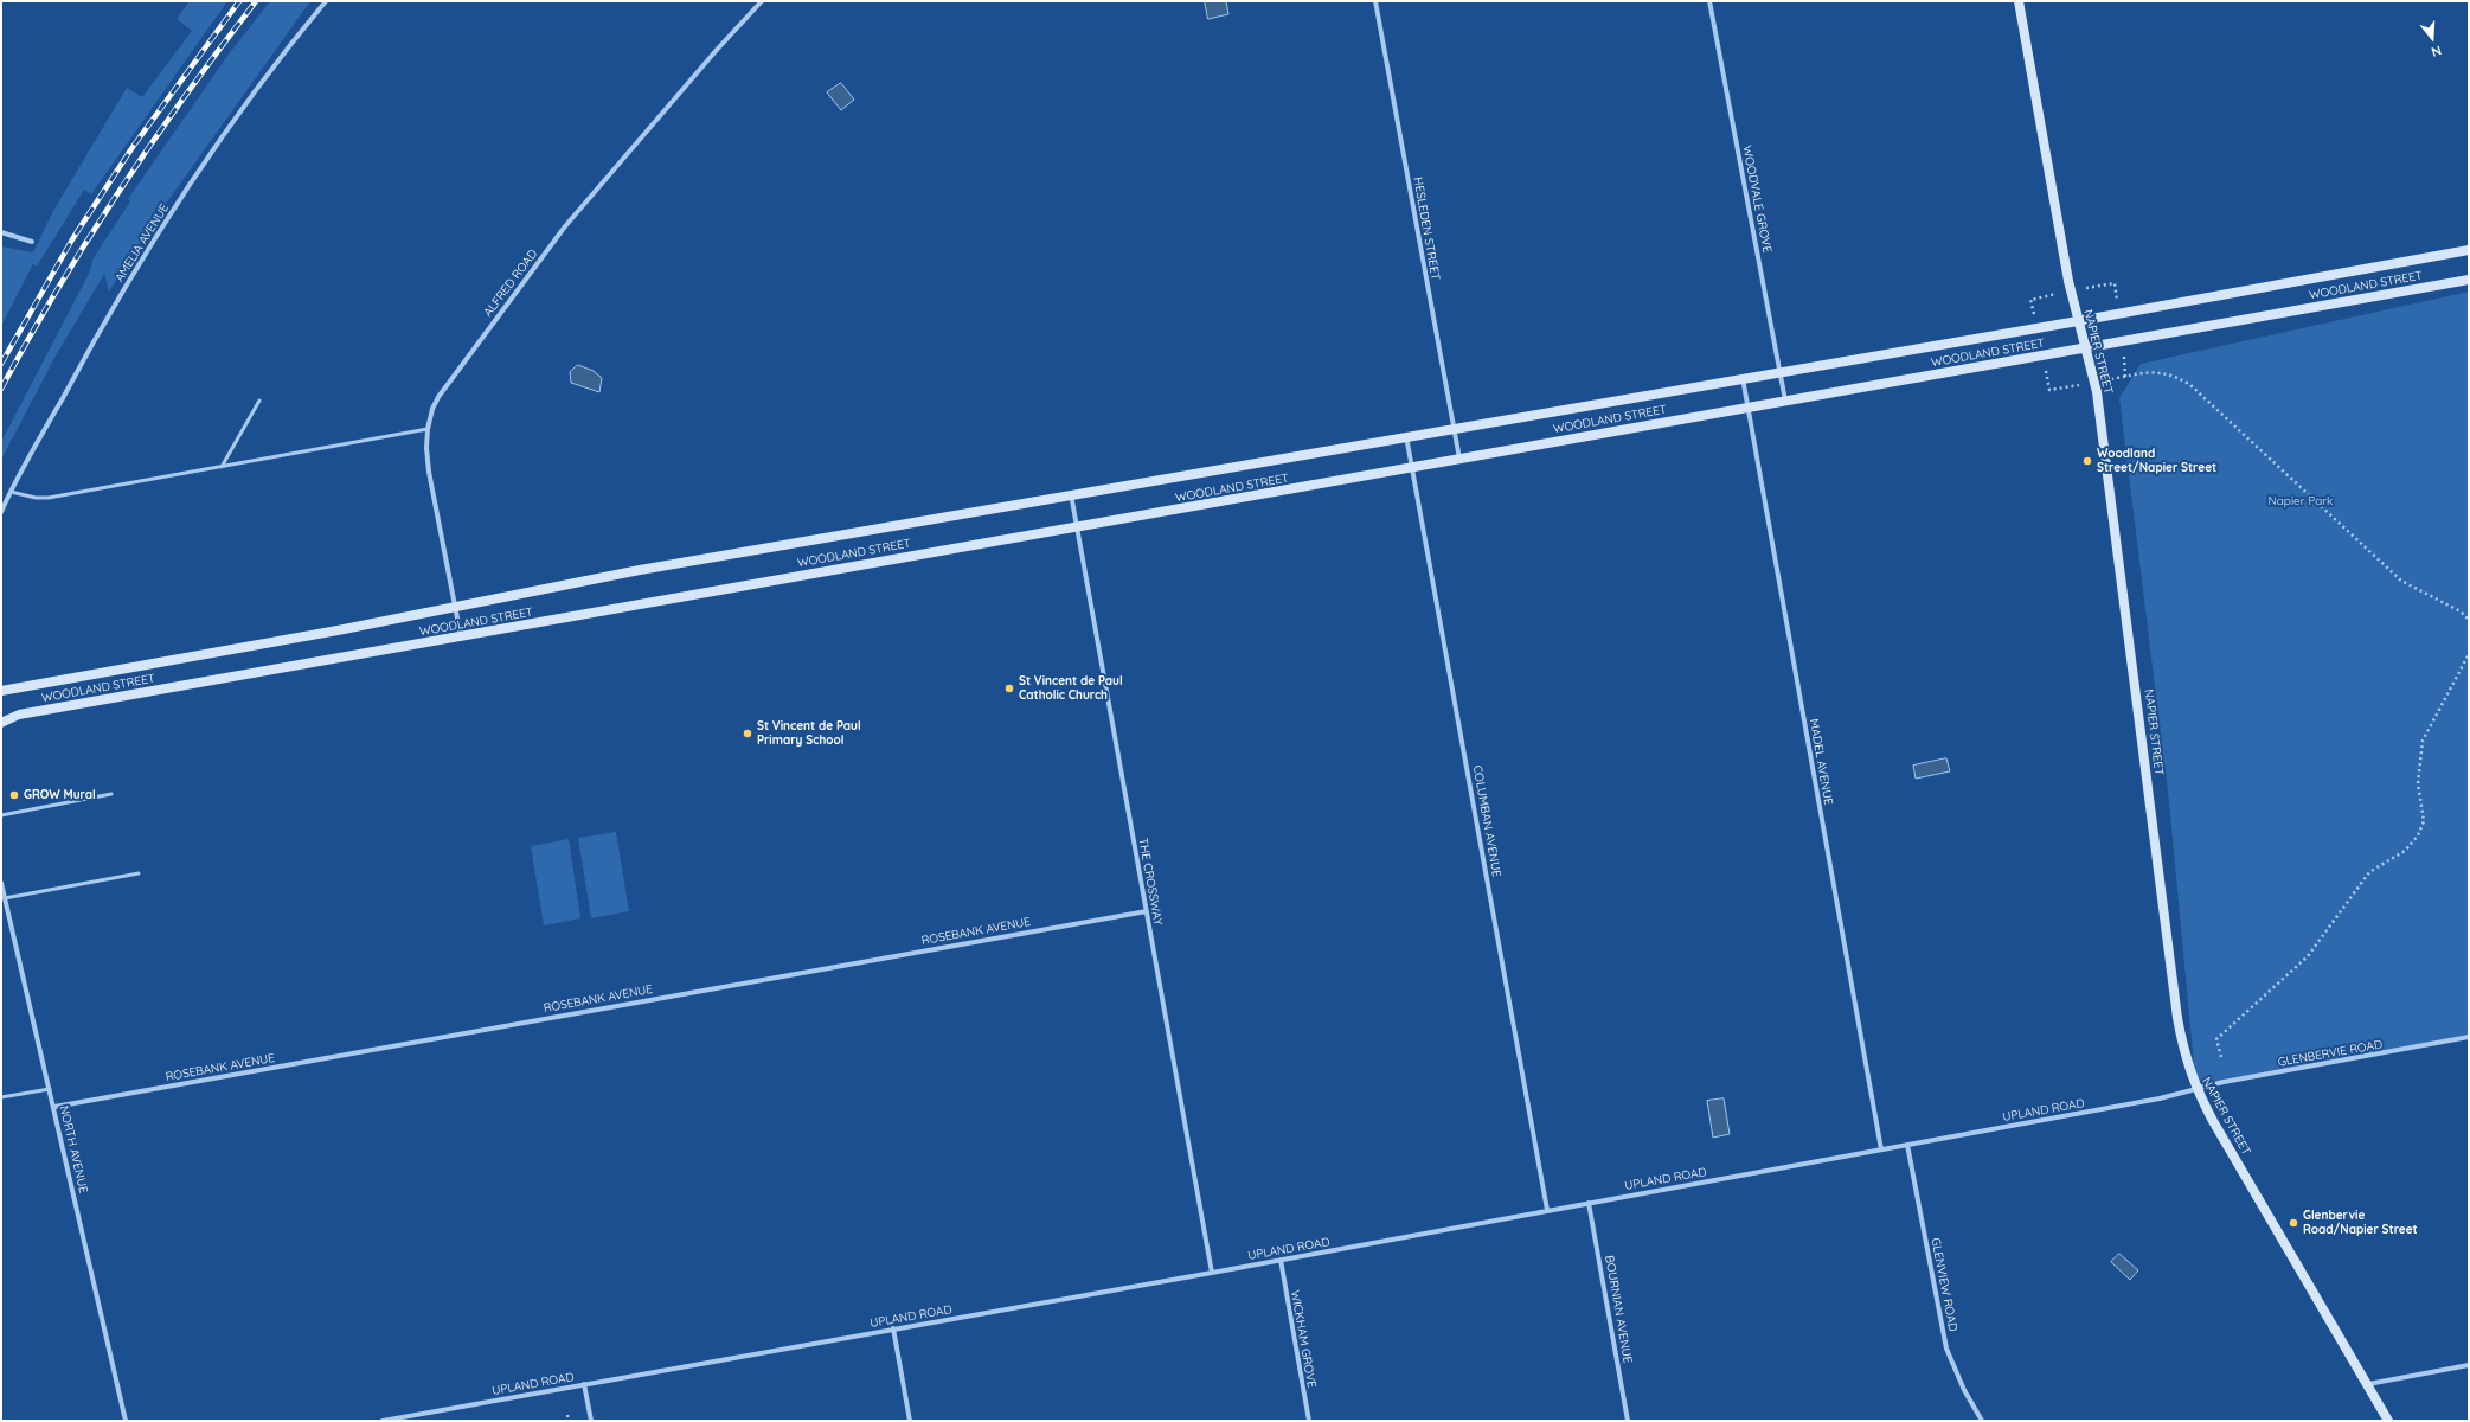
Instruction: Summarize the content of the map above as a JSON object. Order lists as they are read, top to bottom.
{
  "streets": {
    "main road": ["WOODLAND STREET", "NAPIER STREET"],
    "street": [
      "WOODVALE GROVE",
      "HESLEDEN STREET",
      "AMELIA AVENUE",
      "ALFRED ROAD",
      "MADEL AVENUE",
      "COLUMBAN AVENUE",
      "THE CROSSWAY",
      "ROSEBANK AVENUE",
      "GLENBERVIE ROAD",
      "UPLAND ROAD",
      "NORTH AVENUE",
      "GLENVIEW ROAD",
      "BOURNIAN AVENUE",
      "WICKHAM GROVE"
    ]
  },
  "crossings": [
    ["WOODVALE GROVE", "WOODLAND STREET"],
    ["HESLEDEN STREET", "WOODLAND STREET"],
    ["ALFRED ROAD", "WOODLAND STREET"],
    ["WOODLAND STREET", "NAPIER STREET"],
    ["WOODLAND STREET", "MADEL AVENUE"],
    ["WOODLAND STREET", "COLUMBAN AVENUE"],
    ["WOODLAND STREET", "THE CROSSWAY"],
    ["NAPIER STREET", "GLENBERVIE ROAD"],
    ["NAPIER STREET", "UPLAND ROAD"],
    ["MADEL AVENUE", "UPLAND ROAD"],
    ["COLUMBAN AVENUE", "UPLAND ROAD"],
    ["THE CROSSWAY", "ROSEBANK AVENUE"],
    ["THE CROSSWAY", "UPLAND ROAD"],
    ["ROSEBANK AVENUE", "NORTH AVENUE"],
    ["GLENBERVIE ROAD", "UPLAND ROAD"],
    ["UPLAND ROAD", "GLENVIEW ROAD"],
    ["UPLAND ROAD", "BOURNIAN AVENUE"],
    ["UPLAND ROAD", "WICKHAM GROVE"]
  ],
  "parks": ["Napier Park"],
  "places": [
    "Woodland Street/Napier Street",
    "St Vincent de Paul Catholic Church",
    "St Vincent de Paul Primary School",
    "GROW Mural",
    "Glenbervie Road/Napier Street"
  ],
  "north": "bottom"
}
